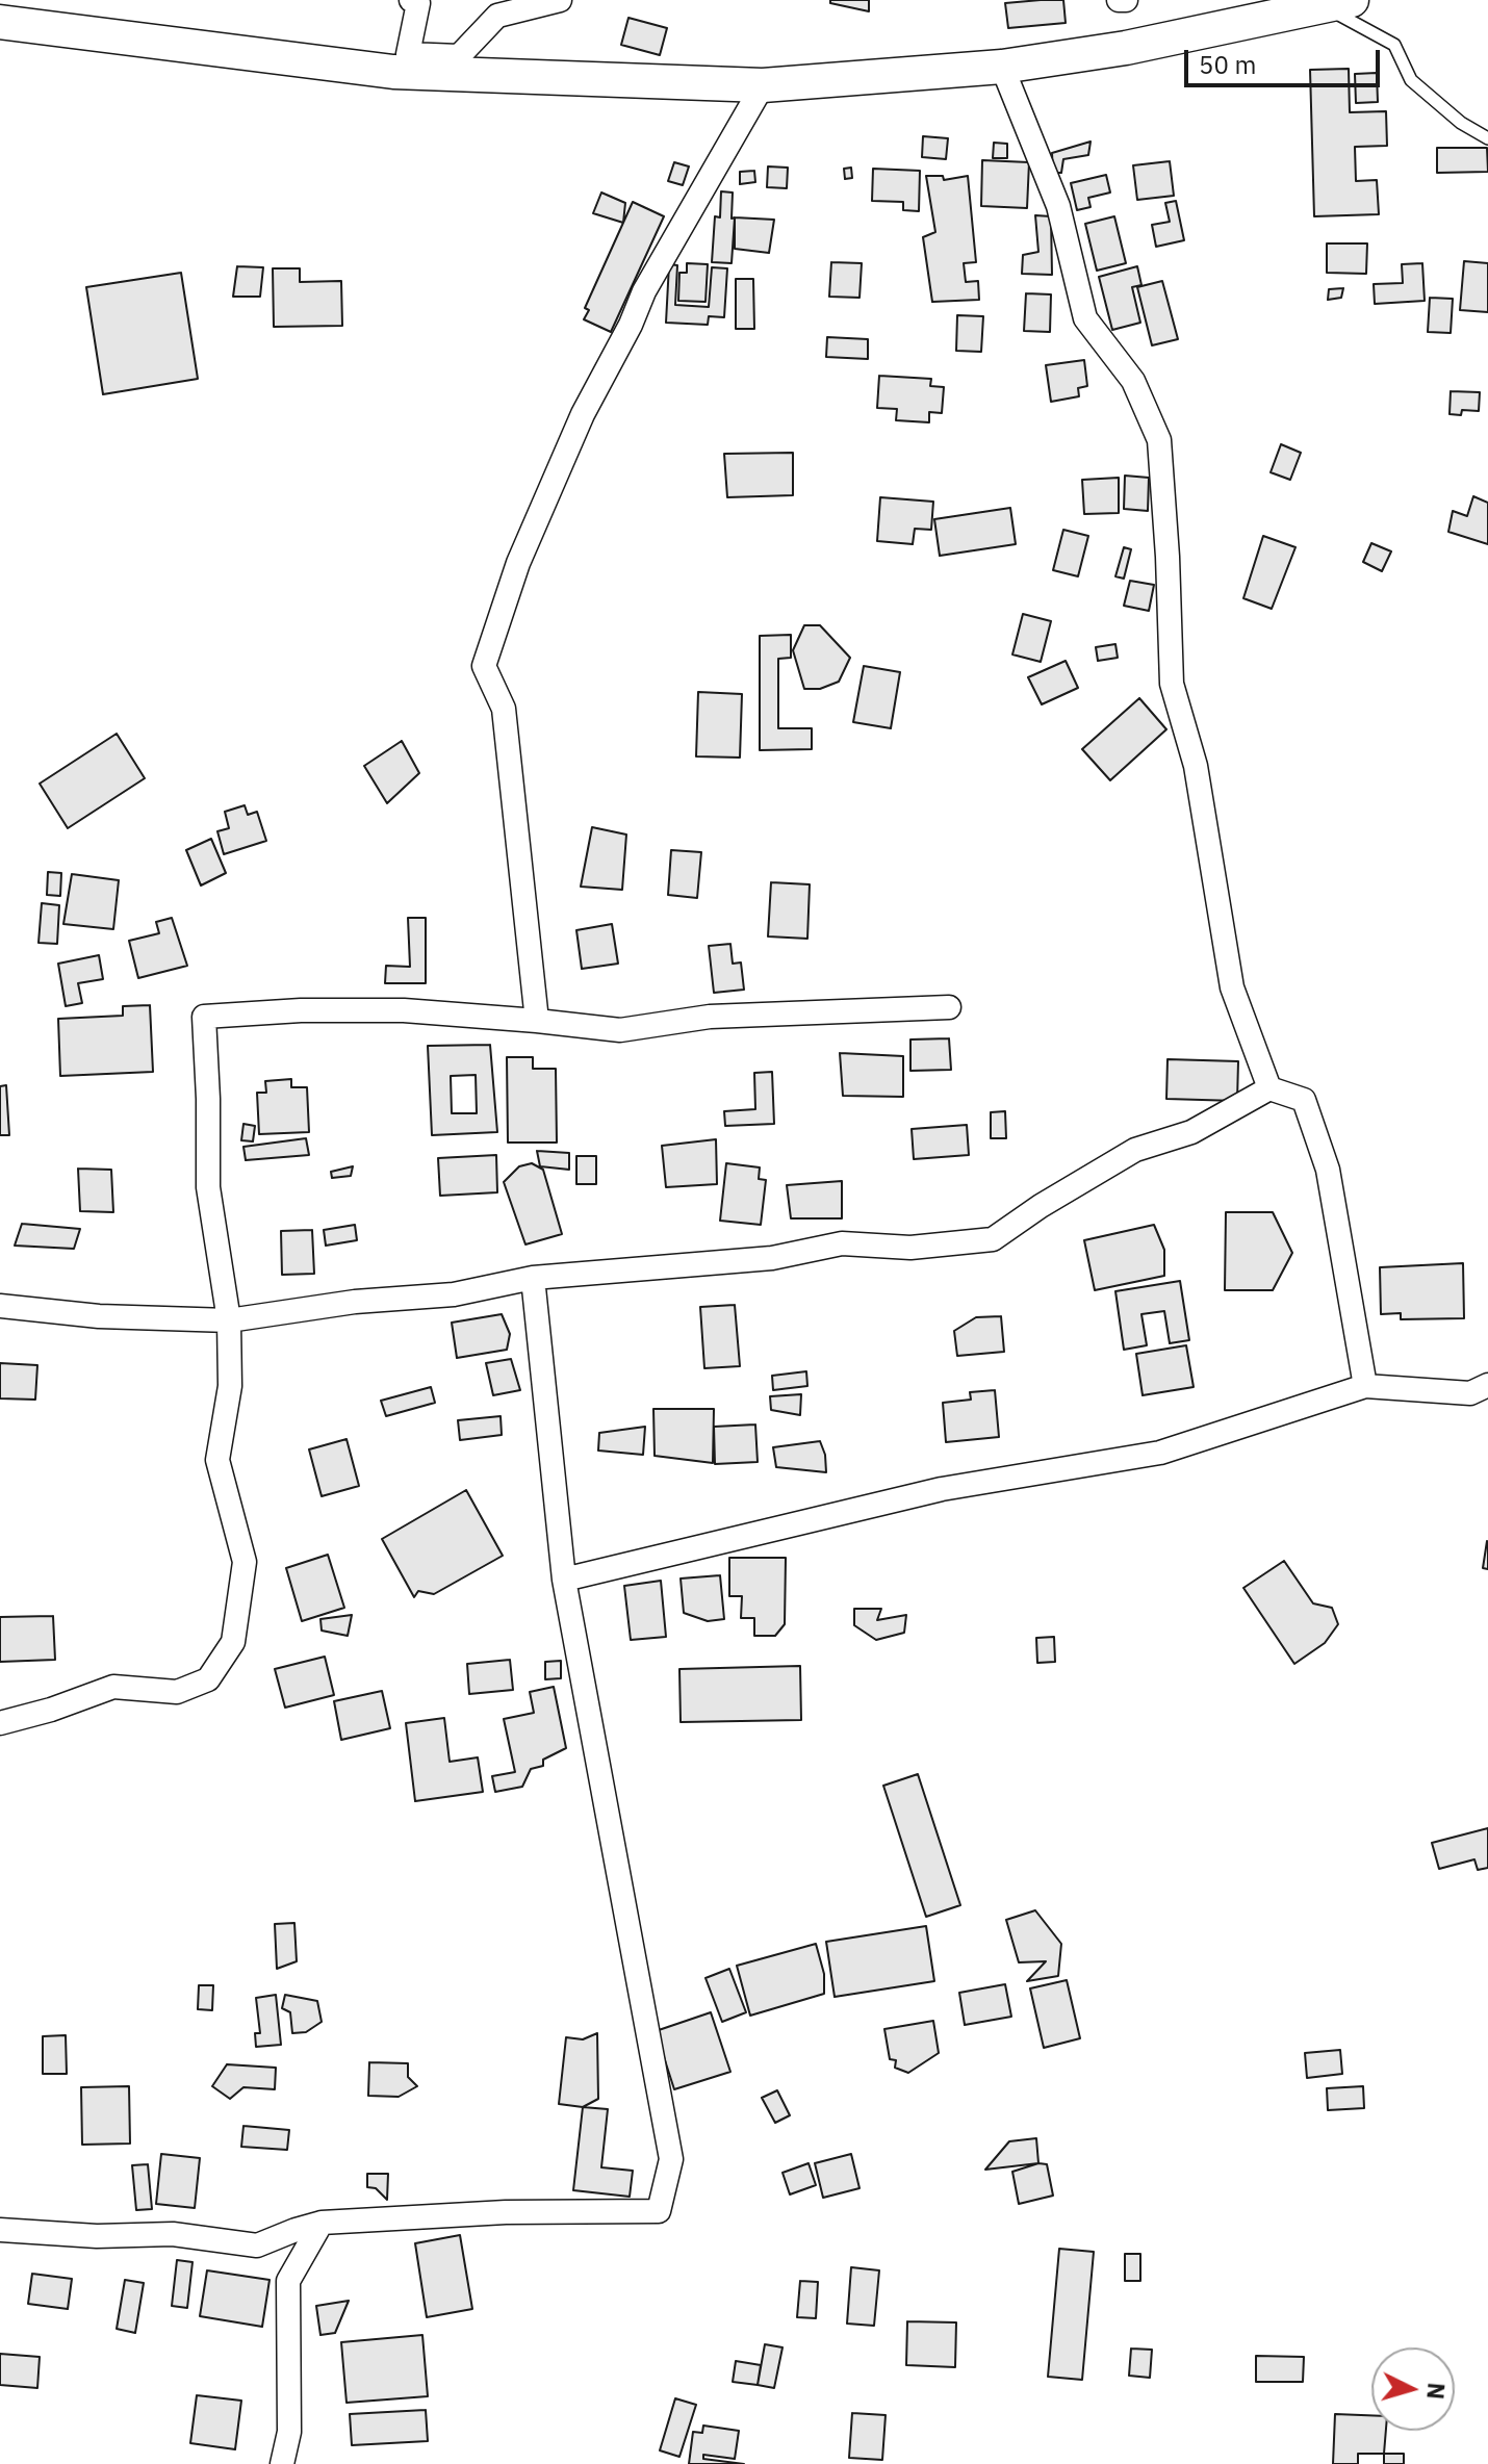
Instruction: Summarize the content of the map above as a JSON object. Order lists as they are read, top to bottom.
{
  "scale_bar": "50 m",
  "north": "right"
}
